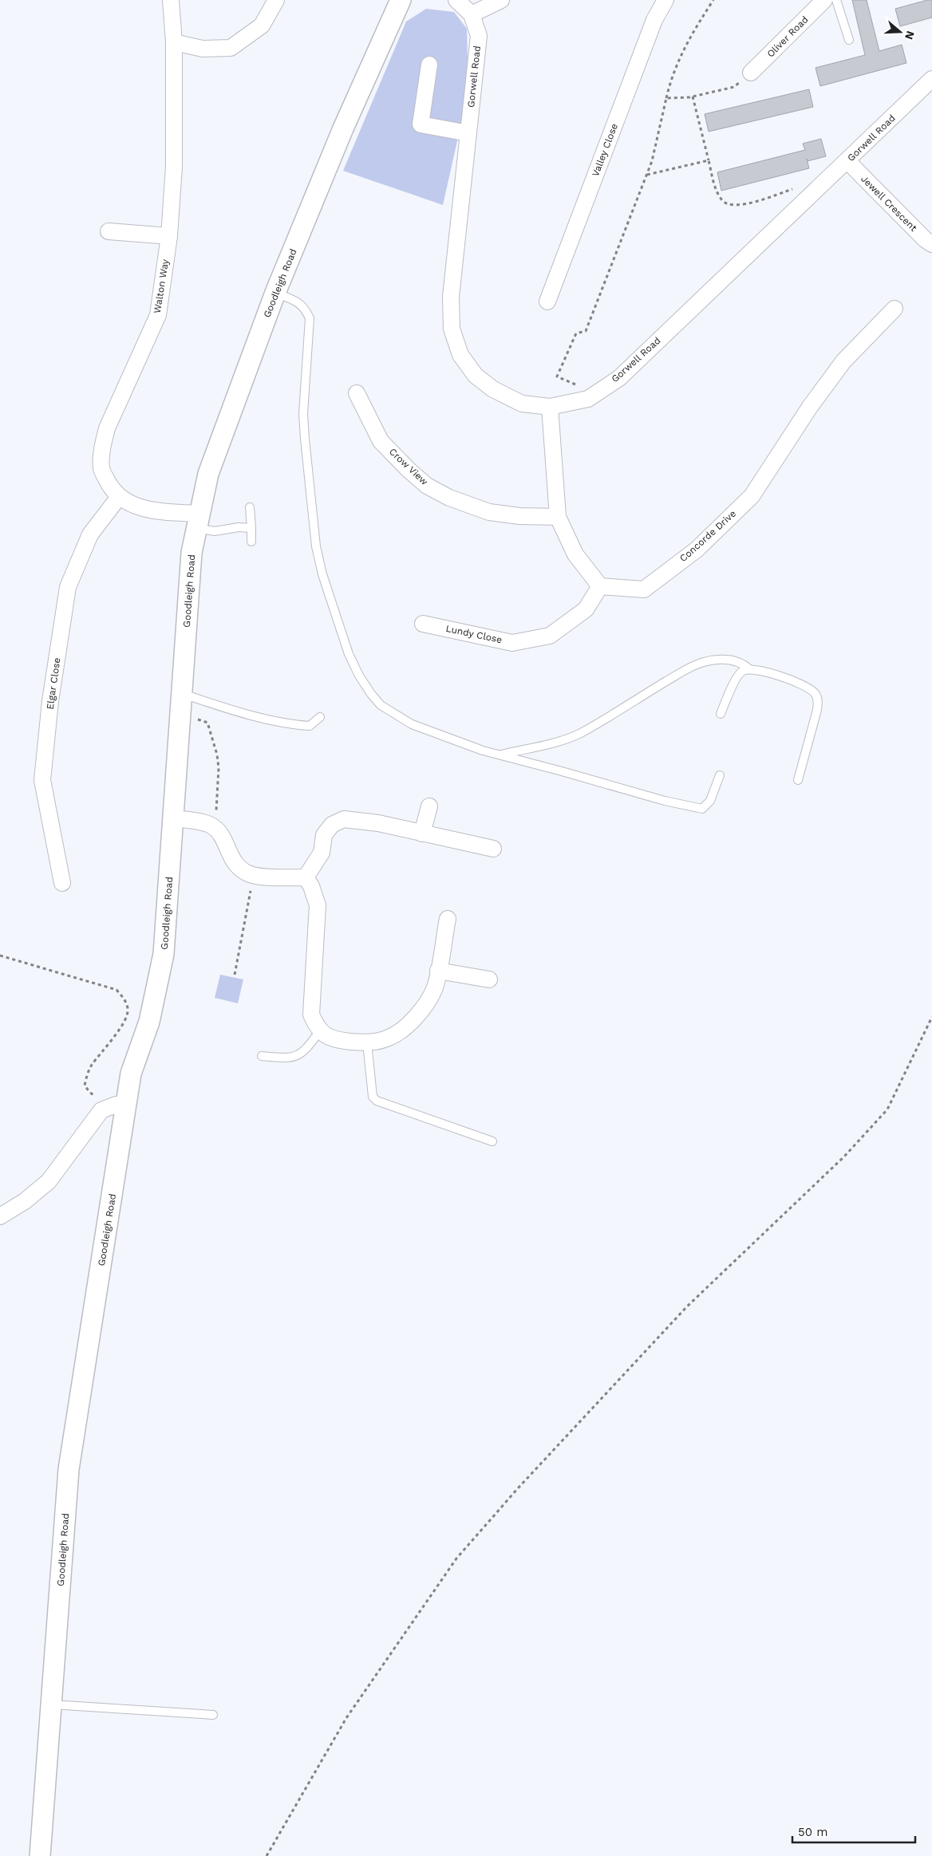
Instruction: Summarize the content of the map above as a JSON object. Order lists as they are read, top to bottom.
{
  "streets": {
    "street": [
      "Oliver Road",
      "Gorwell Road",
      "Valley Close",
      "Jewell Crescent",
      "Goodleigh Road",
      "Walton Way",
      "Crow View",
      "Concorde Drive",
      "Lundy Close",
      "Elgar Close"
    ]
  },
  "crossings": [
    ["Gorwell Road", "Jewell Crescent"],
    ["Goodleigh Road", "Walton Way"],
    ["Walton Way", "Elgar Close"],
    ["Concorde Drive", "Lundy Close"]
  ],
  "scale_bar": "50 m",
  "north": "right"
}
